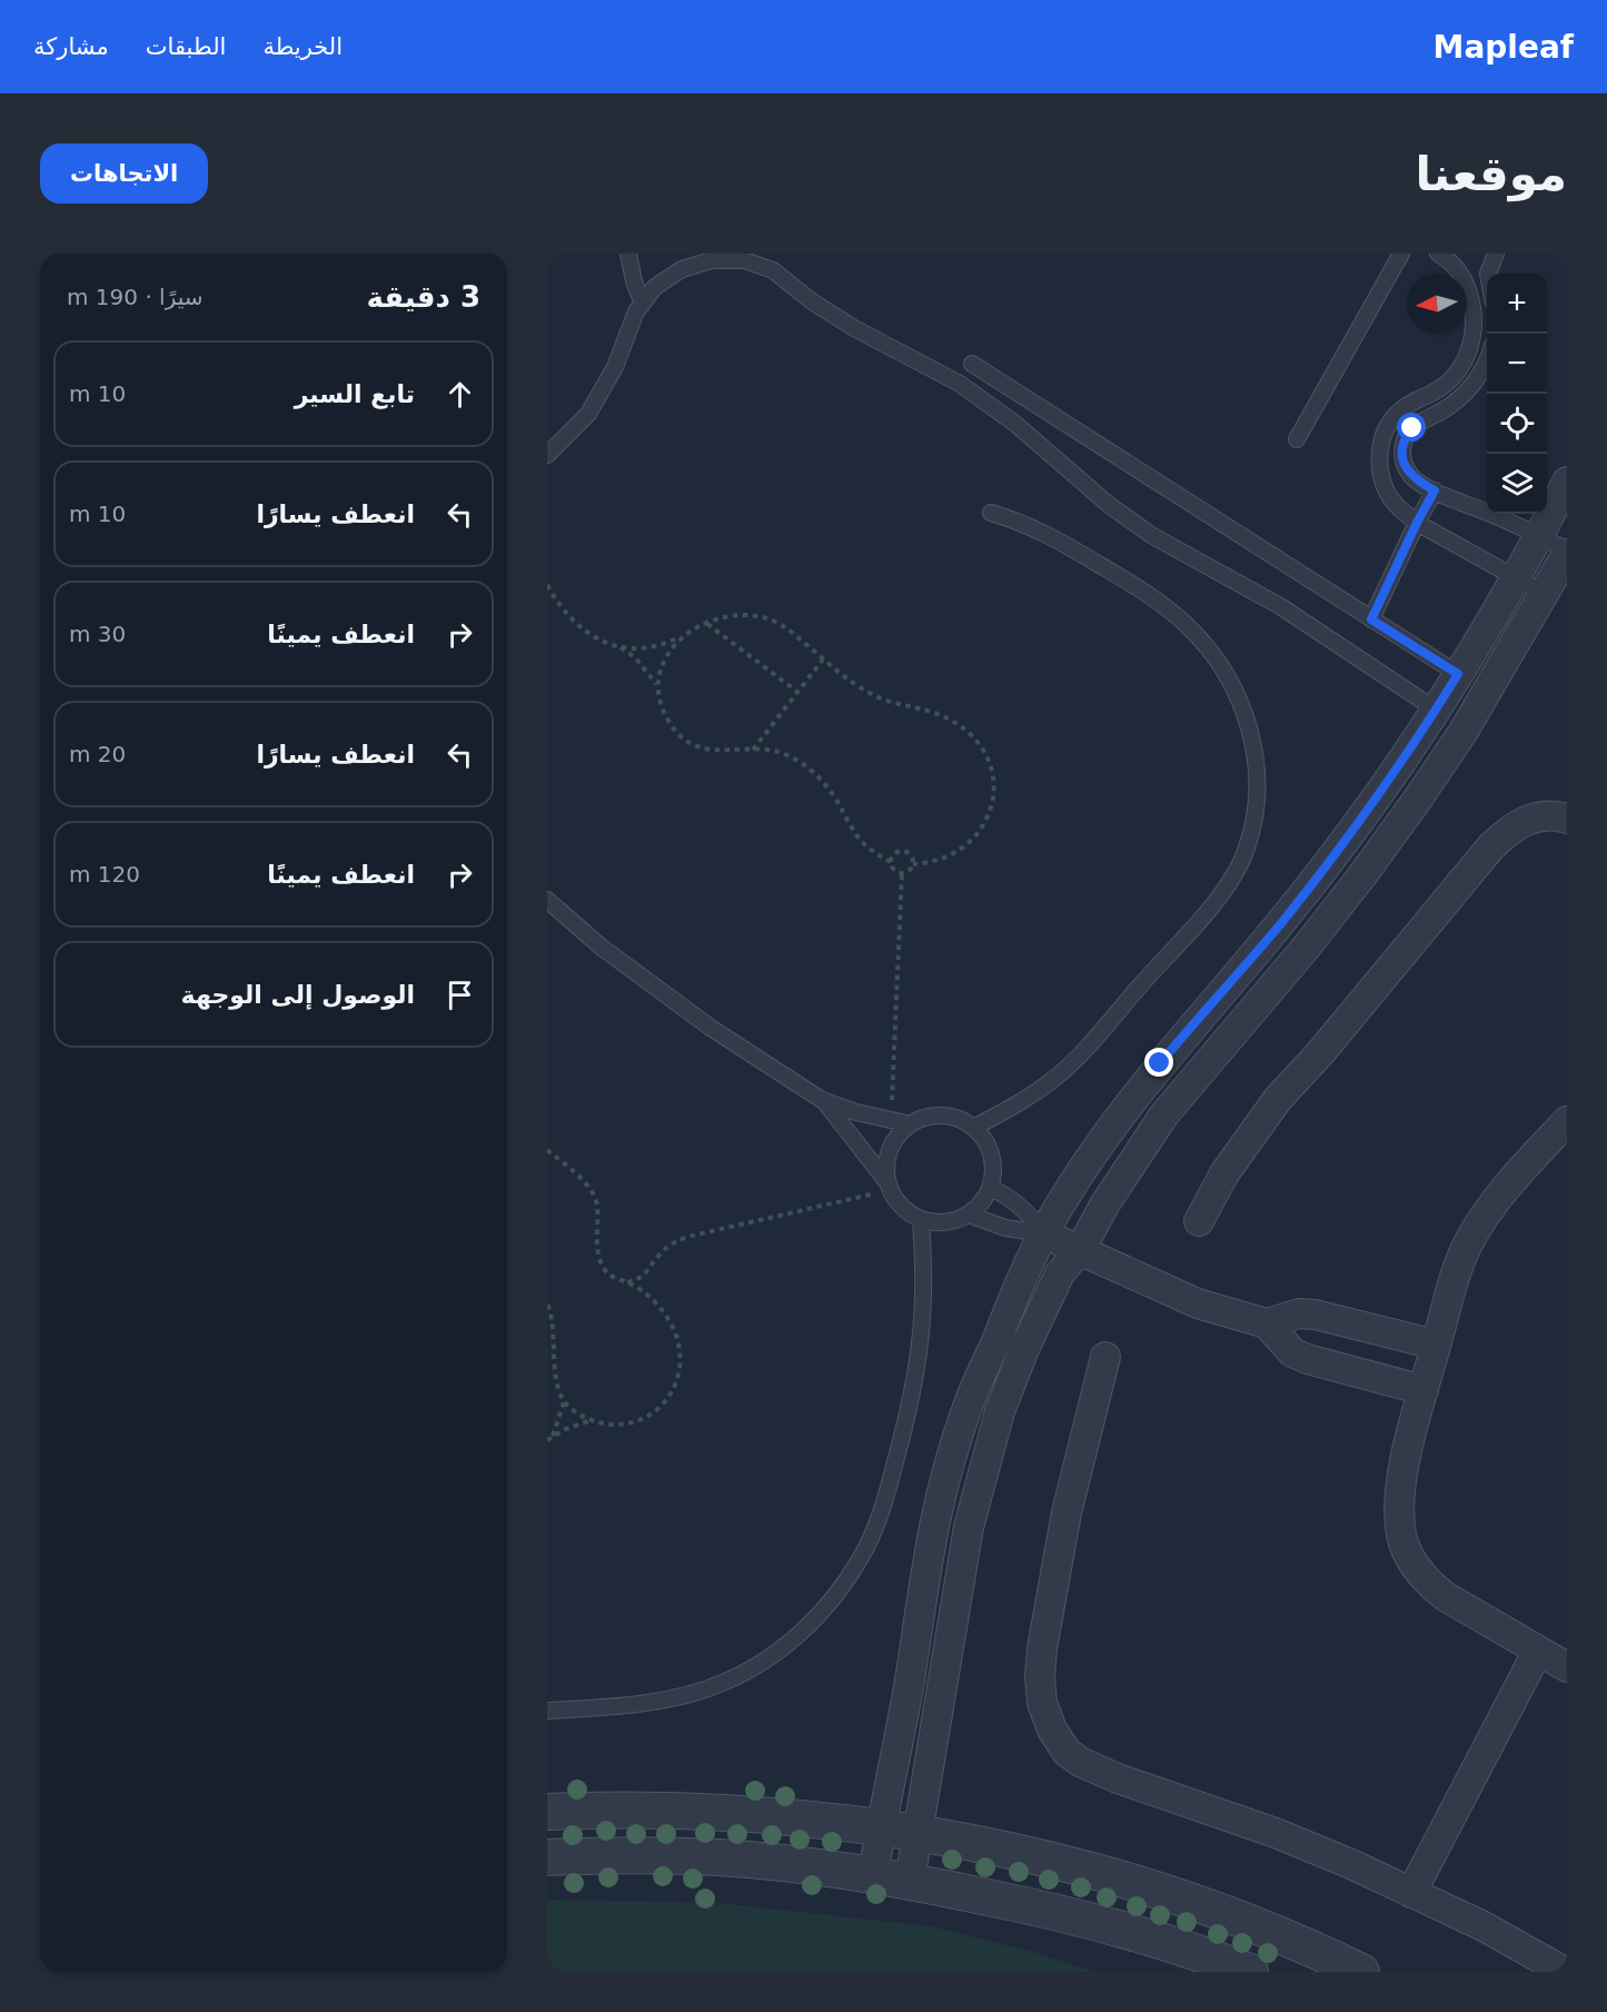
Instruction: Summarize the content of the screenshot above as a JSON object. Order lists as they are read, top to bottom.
{
  "north": "left",
  "page": {
    "header": "Mapleaf",
    "nav": ["الخريطة", "الطبقات", "مشاركة"],
    "buttons": "الاتجاهات",
    "title": "موقعنا",
    "heading": ["3 دقيقة", "سيرًا · 190 m"],
    "map_buttons": ["+", "−"],
    "list": [
      ["تابع السير", "10 m"],
      ["انعطف يسارًا", "10 m"],
      ["انعطف يمينًا", "30 m"],
      ["انعطف يسارًا", "20 m"],
      ["انعطف يمينًا", "120 m"],
      "الوصول إلى الوجهة"
    ]
  }
}
